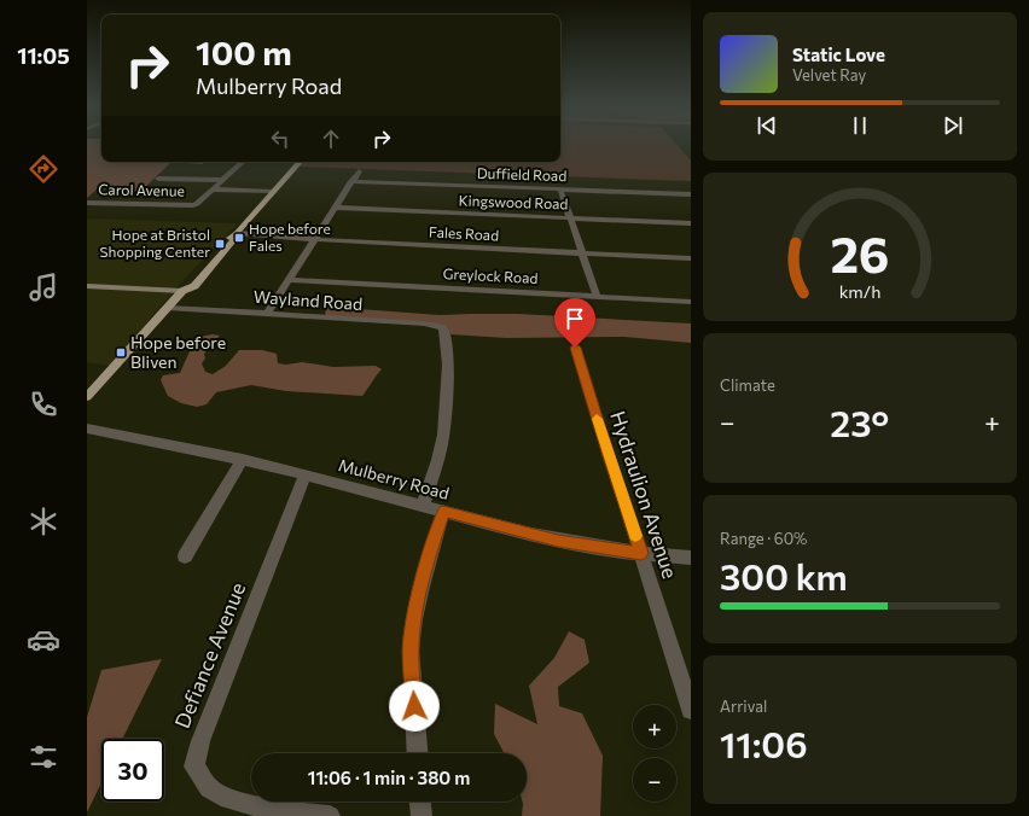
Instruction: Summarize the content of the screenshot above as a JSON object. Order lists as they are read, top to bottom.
{
  "streets": {
    "street": [
      "Duffield Road",
      "Carol Avenue",
      "Kingswood Road",
      "Fales Road",
      "Greylock Road",
      "Wayland Road",
      "Mulberry Road",
      "Hydraulion Avenue",
      "Defiance Avenue"
    ]
  },
  "crossings": [
    ["Wayland Road", "Mulberry Road"],
    ["Mulberry Road", "Hydraulion Avenue"],
    ["Mulberry Road", "Defiance Avenue"]
  ],
  "places": {
    "transit": ["Hope before Fales", "Hope at Bristol Shopping Center", "Hope before Bliven"]
  },
  "page": {
    "tabs": "11:05",
    "turn": ["100 m", "Mulberry Road"],
    "song": ["Static Love", "Velvet Ray"],
    "tile": [
      "Climate",
      ["Range · 60%", "300 km"],
      ["Arrival", "11:06"]
    ],
    "heat": ["−", "23°", "+"],
    "map_buttons": ["+", "−"],
    "limit": "30",
    "trip": "11:06 · 1 min · 380 m",
    "gauge": ["26", "km/h"]
  }
}
